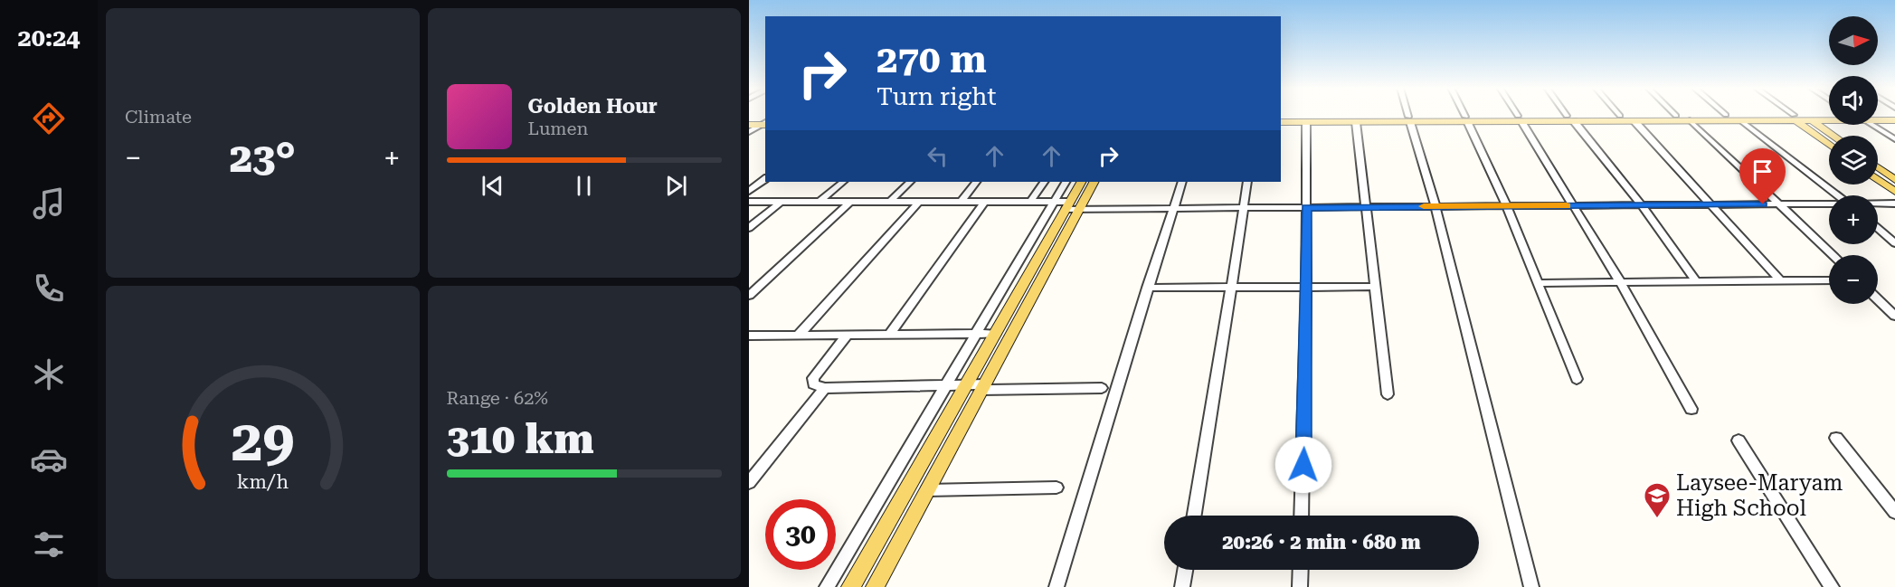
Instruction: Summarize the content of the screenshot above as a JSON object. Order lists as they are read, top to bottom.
{
  "places": {
    "school or university": ["Laysee-Maryam High School"]
  },
  "north": "right",
  "page": {
    "tabs": "20:24",
    "tile": [
      "Climate",
      ["Range · 62%", "310 km"]
    ],
    "map_buttons": ["+", "−"],
    "turn": ["270 m", "Turn right"],
    "song": ["Golden Hour", "Lumen"],
    "heat": ["−", "23°", "+"],
    "limit": "30",
    "trip": "20:26 · 2 min · 680 m",
    "gauge": ["29", "km/h"]
  }
}
